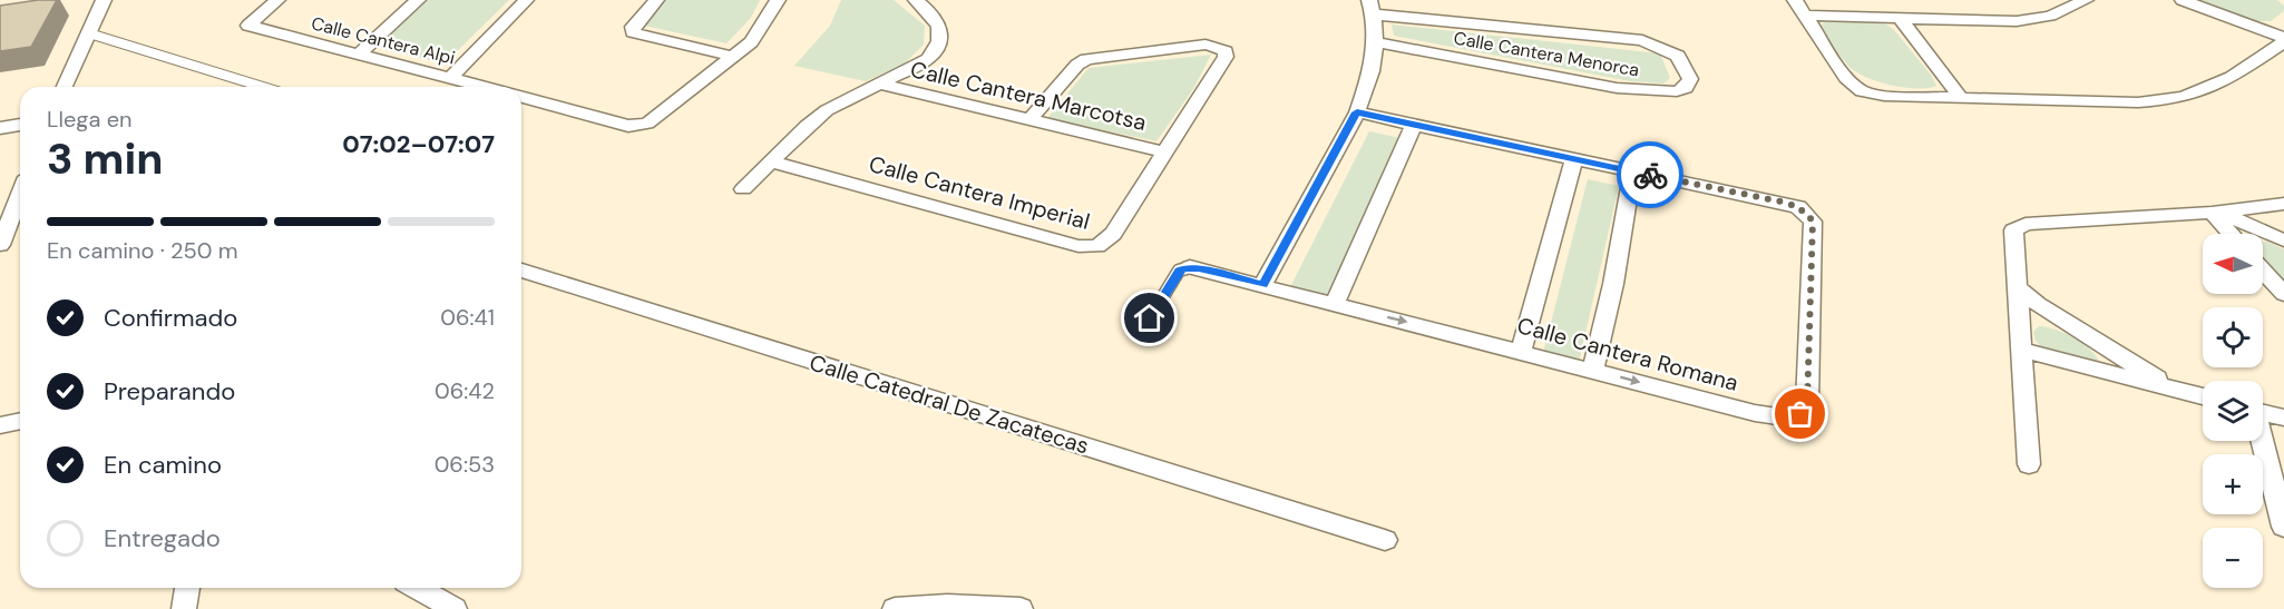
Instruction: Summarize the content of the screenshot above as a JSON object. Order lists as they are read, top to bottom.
{
  "streets": {
    "street": [
      "Calle Cantera Alpi",
      "Calle Cantera Menorca",
      "Calle Cantera Marcotsa",
      "Calle Cantera Imperial",
      "Calle Cantera Romana",
      "Calle Catedral De Zacatecas"
    ]
  },
  "crossings": [
    ["Calle Cantera Marcotsa", "Calle Cantera Imperial"]
  ],
  "north": "left",
  "page": {
    "heading": ["3 min", "Llega en", "07:02–07:07"],
    "bar": "En camino · 250 m",
    "map_buttons": ["+", "−"],
    "list": [
      ["Confirmado", "06:41"],
      ["Preparando", "06:42"],
      ["En camino", "06:53"],
      "Entregado"
    ]
  }
}
